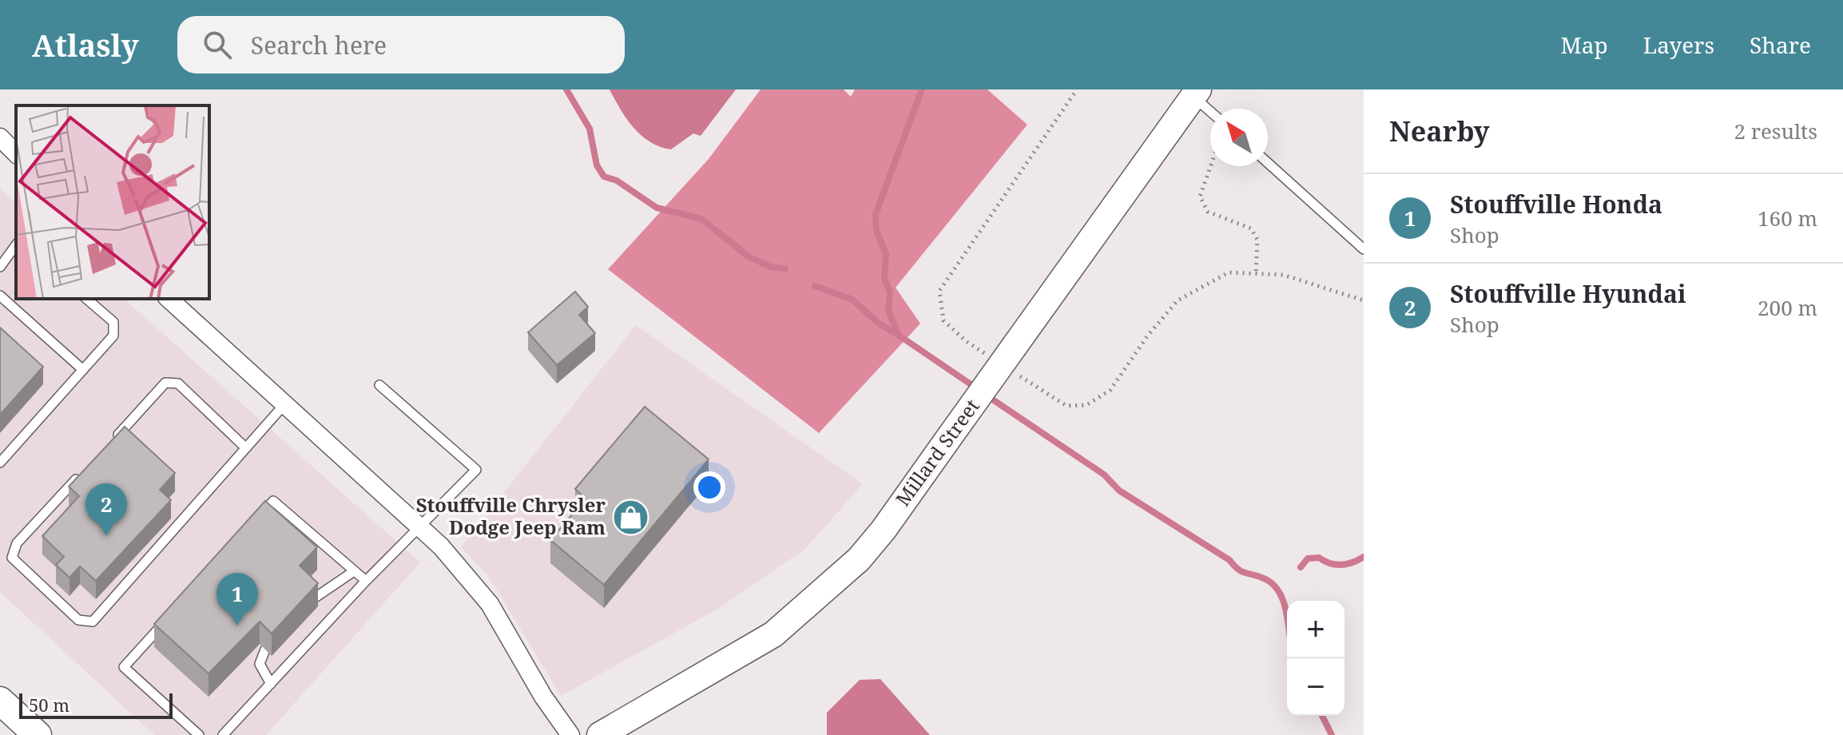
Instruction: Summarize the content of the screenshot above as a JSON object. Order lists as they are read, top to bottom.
{
  "streets": {
    "street": ["Millard Street"]
  },
  "places": {
    "shop": ["Stouffville Chrysler Dodge Jeep Ram"]
  },
  "scale_bar": "50 m",
  "north": "top left",
  "page": {
    "header": "Atlasly",
    "search": "Search here",
    "nav": ["Map", "Layers", "Share"],
    "heading": ["Nearby", "2 results"],
    "list": [
      {
        "mark": "1",
        "name": "Stouffville Honda",
        "note": "Shop",
        "value": "160 m"
      },
      {
        "mark": "2",
        "name": "Stouffville Hyundai",
        "note": "Shop",
        "value": "200 m"
      }
    ],
    "pins": ["2", "1"],
    "map_buttons": ["+", "−"],
    "scale": "50 m"
  }
}
